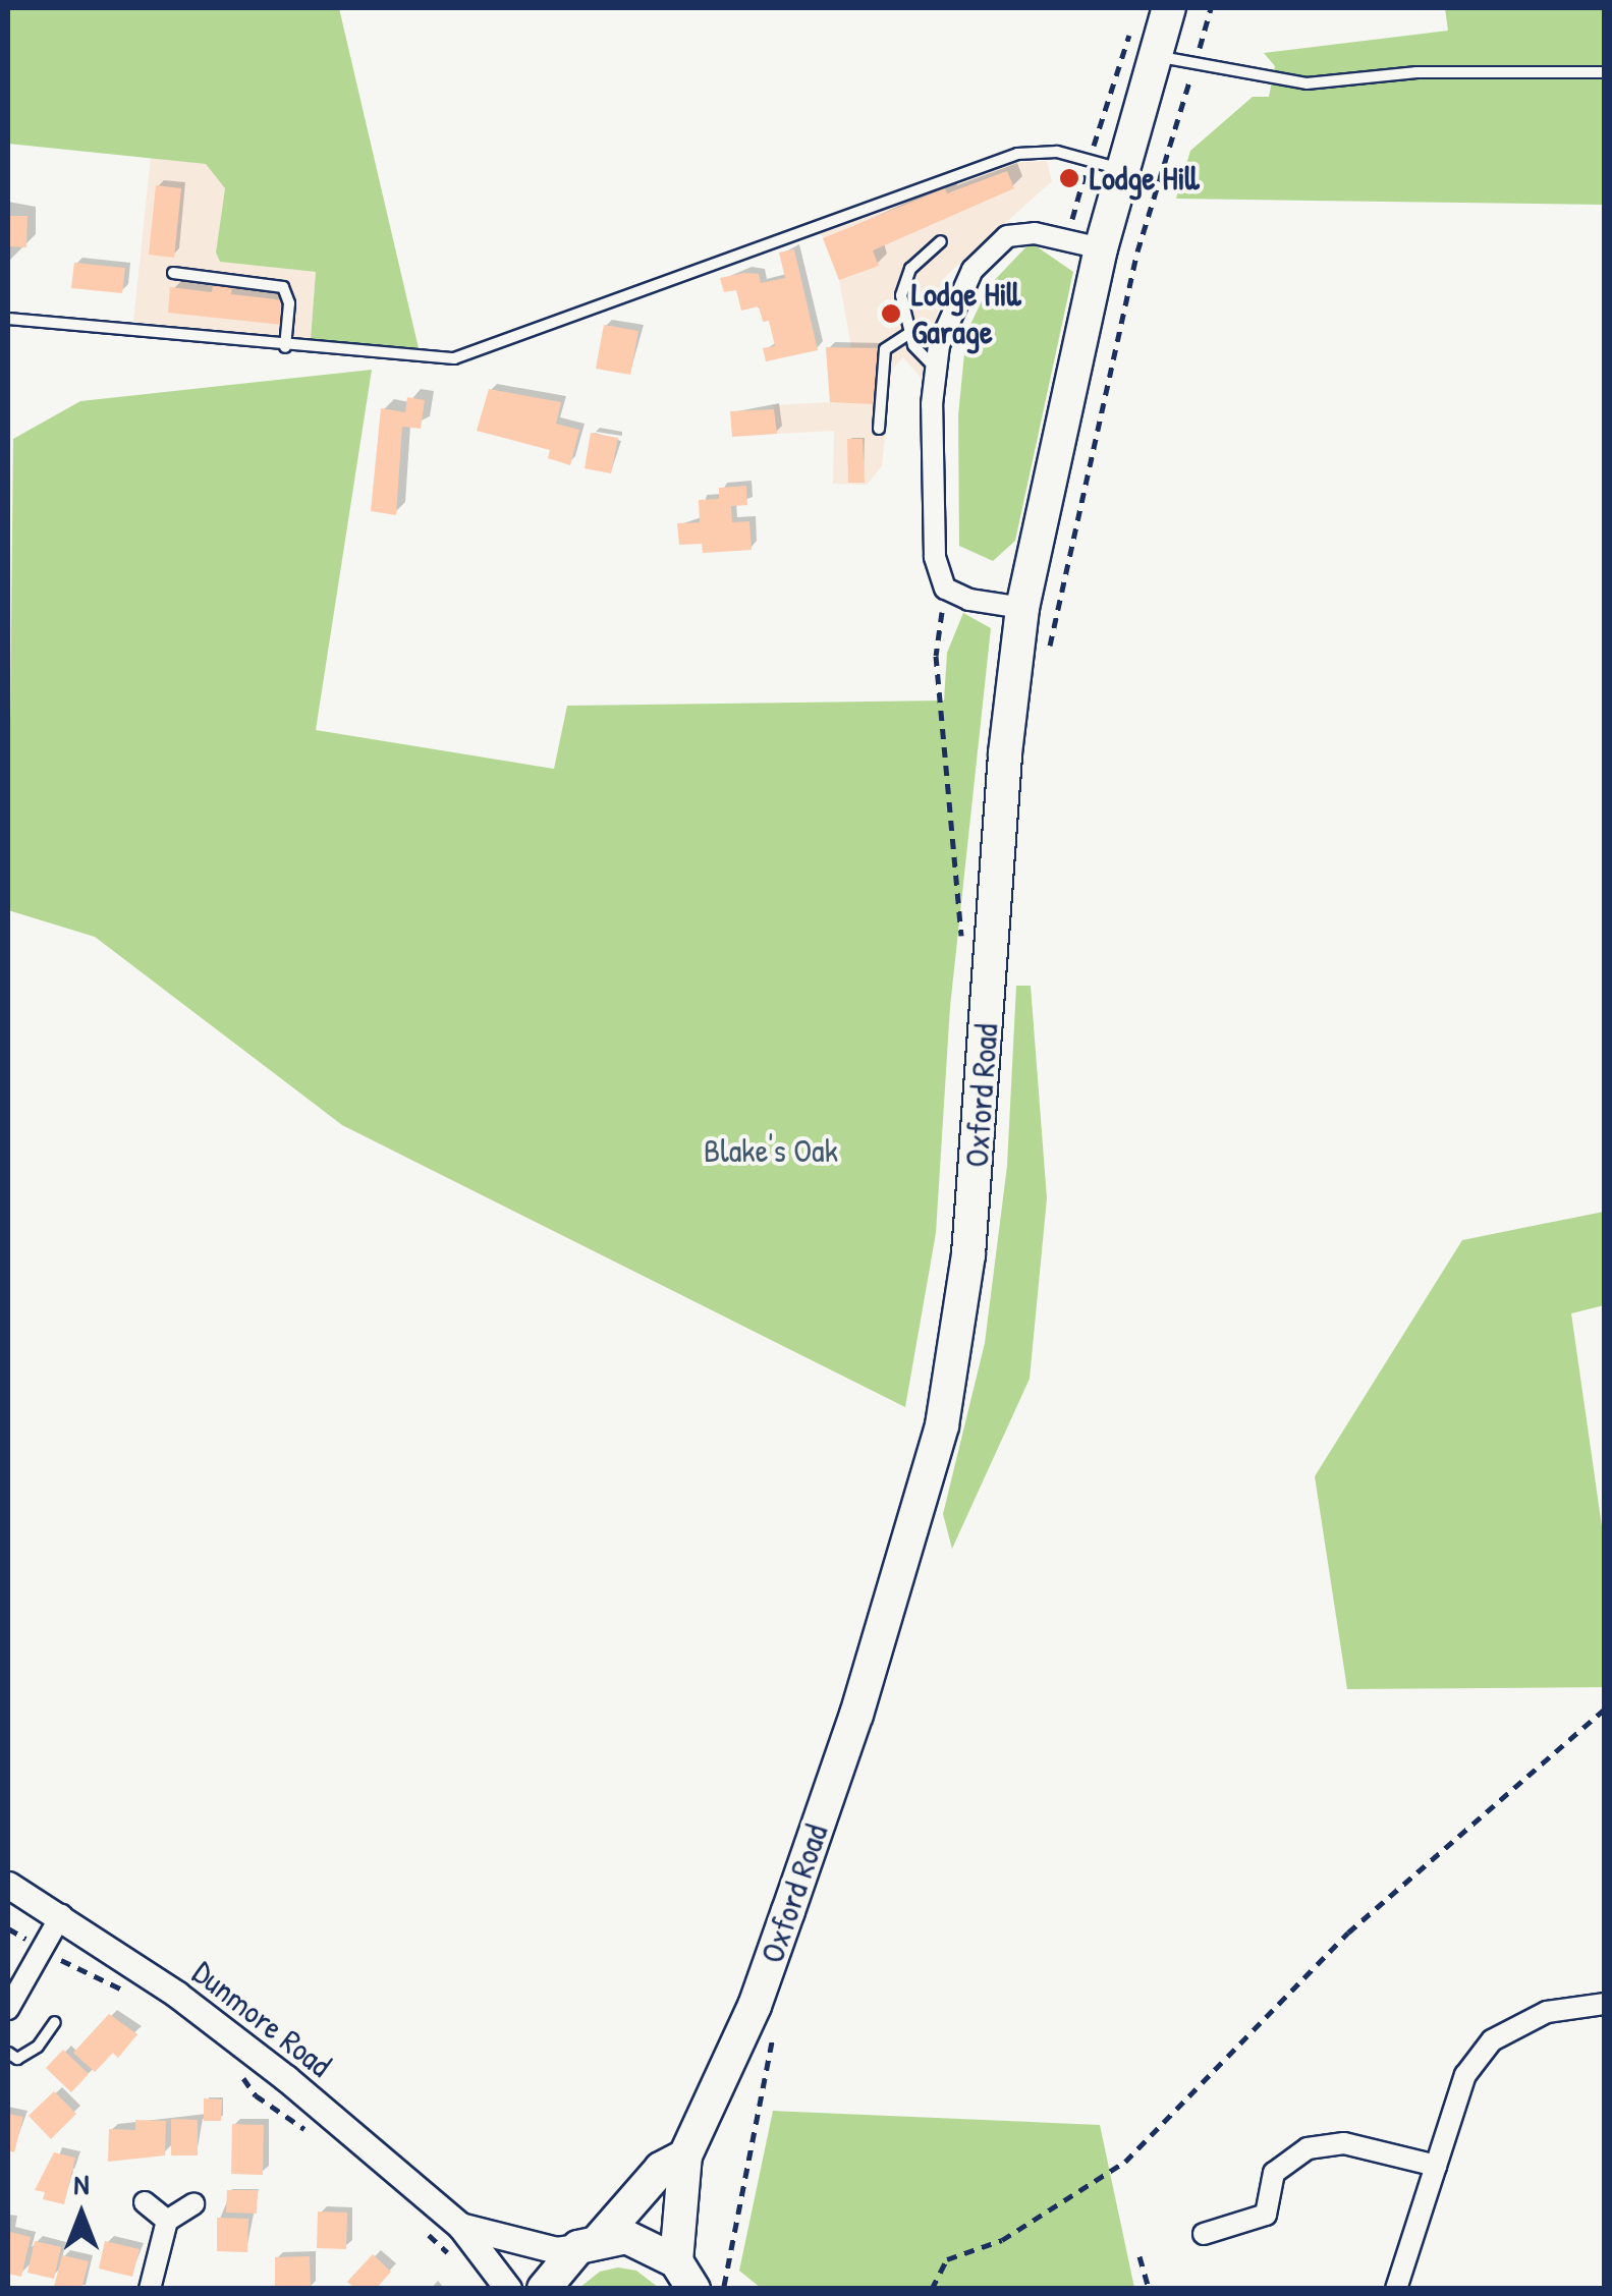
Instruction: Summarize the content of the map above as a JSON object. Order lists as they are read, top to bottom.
{
  "streets": {
    "main road": ["Oxford Road"],
    "street": ["Dunmore Road"]
  },
  "crossings": [
    ["Oxford Road", "Dunmore Road"]
  ],
  "parks": ["Blake's Oak"],
  "places": ["Lodge Hill", "Lodge Hill Garage"],
  "north": "top"
}
